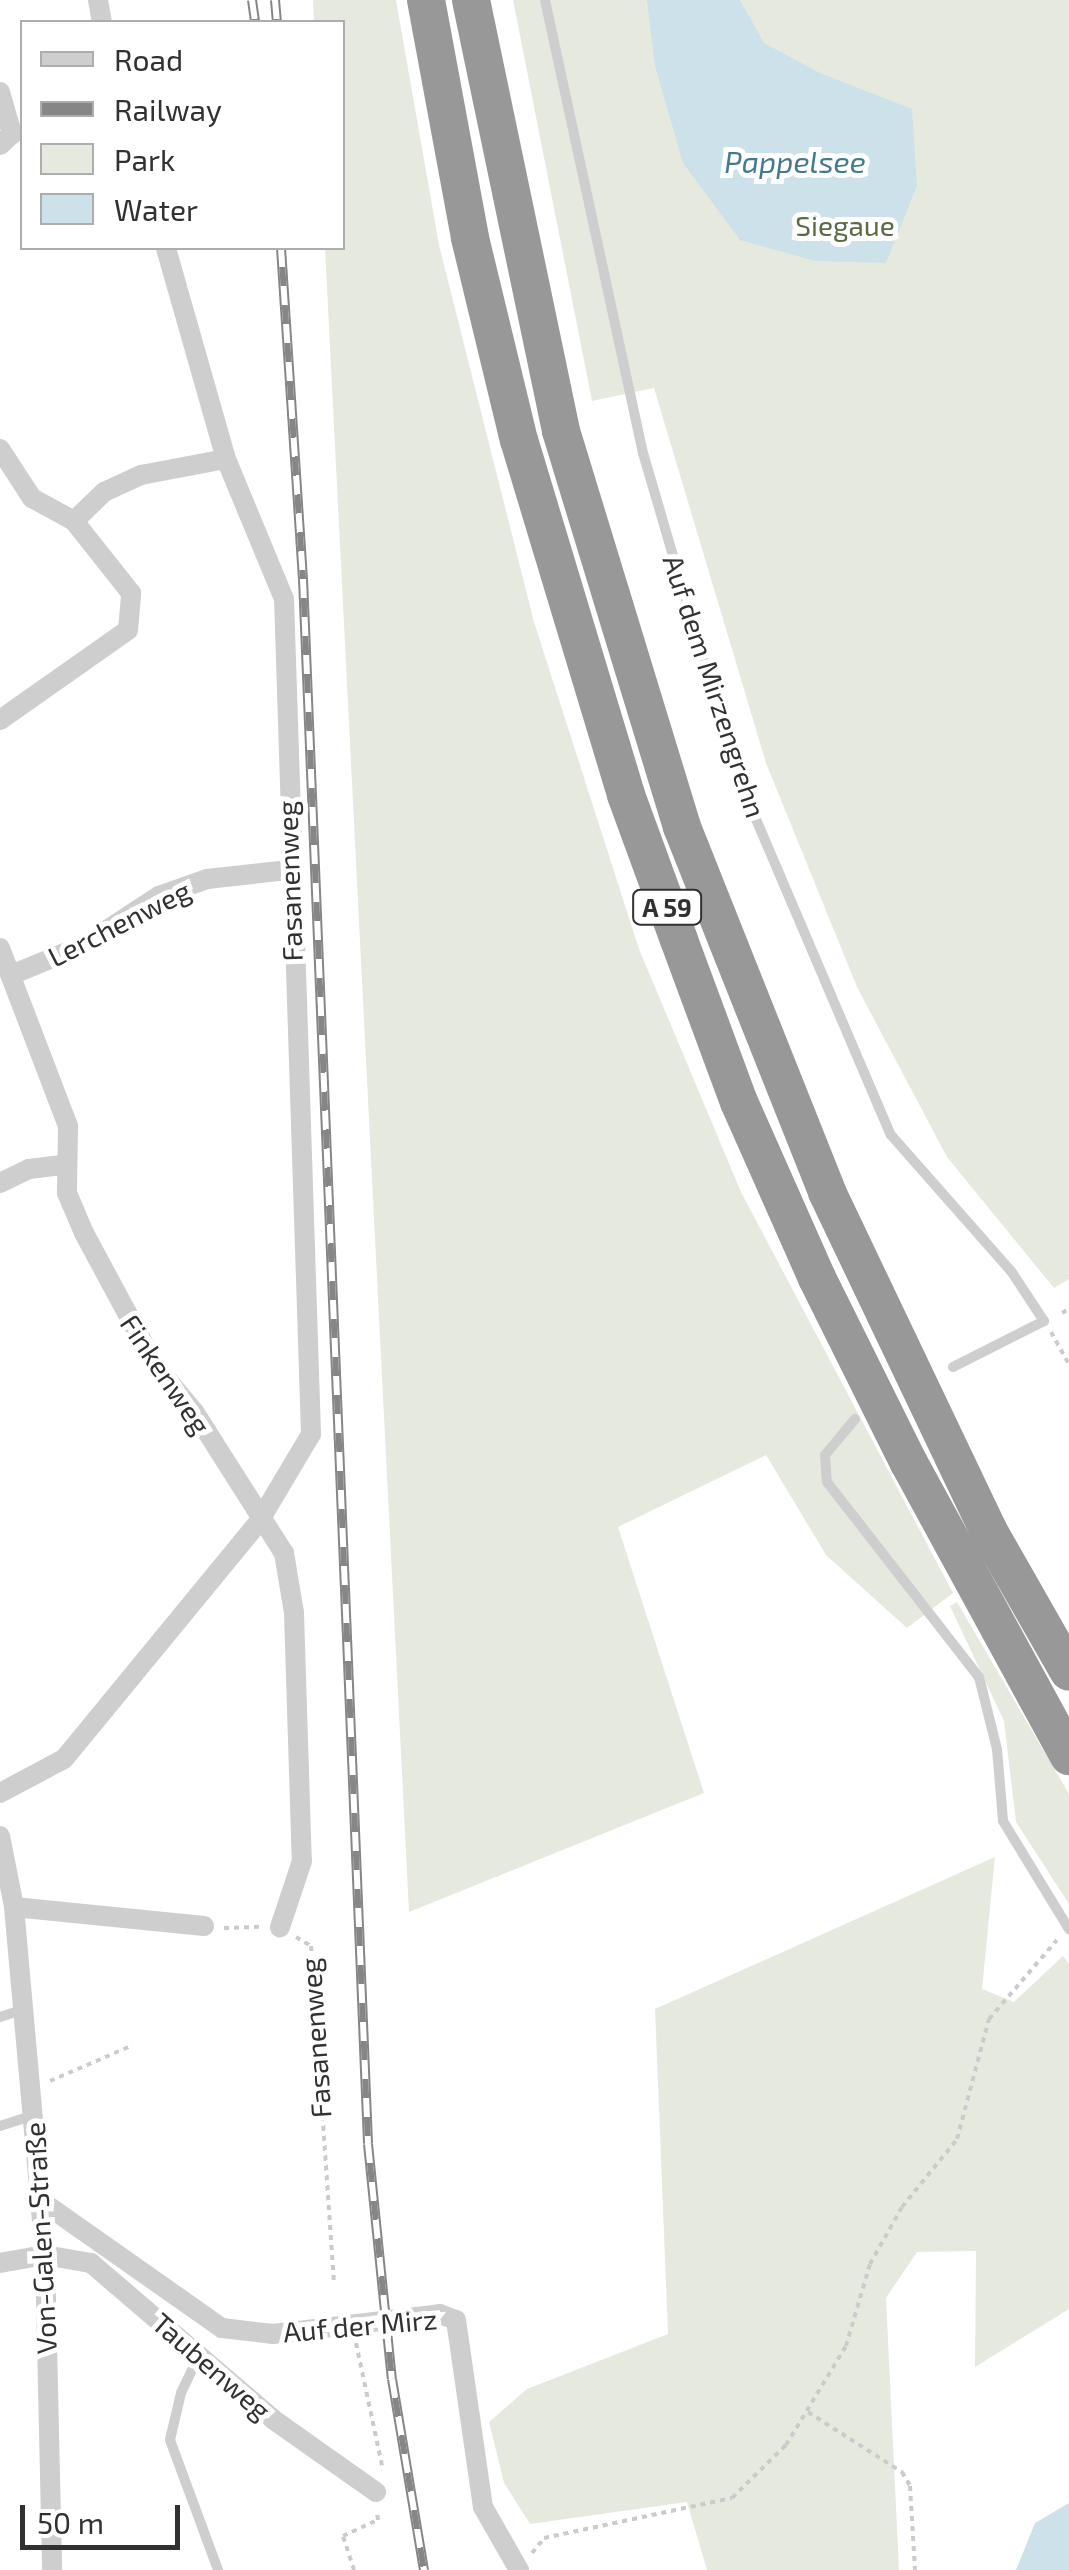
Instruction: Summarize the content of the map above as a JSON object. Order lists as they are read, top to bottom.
{
  "streets": {
    "highway": ["A 59"],
    "street": [
      "Fasanenweg",
      "Lerchenweg",
      "Finkenweg",
      "Von-Galen-Straße",
      "Auf der Mirz",
      "Taubenweg"
    ],
    "lane": ["Auf dem Mirzengrehn"]
  },
  "crossings": [
    ["Fasanenweg", "Lerchenweg"],
    ["Fasanenweg", "Finkenweg"],
    ["Lerchenweg", "Finkenweg"],
    ["Von-Galen-Straße", "Auf der Mirz"],
    ["Von-Galen-Straße", "Taubenweg"]
  ],
  "water": ["Pappelsee"],
  "parks": ["Siegaue"],
  "legend": [
    "Road",
    "Railway",
    "Park",
    "Water"
  ],
  "scale_bar": "50 m"
}
